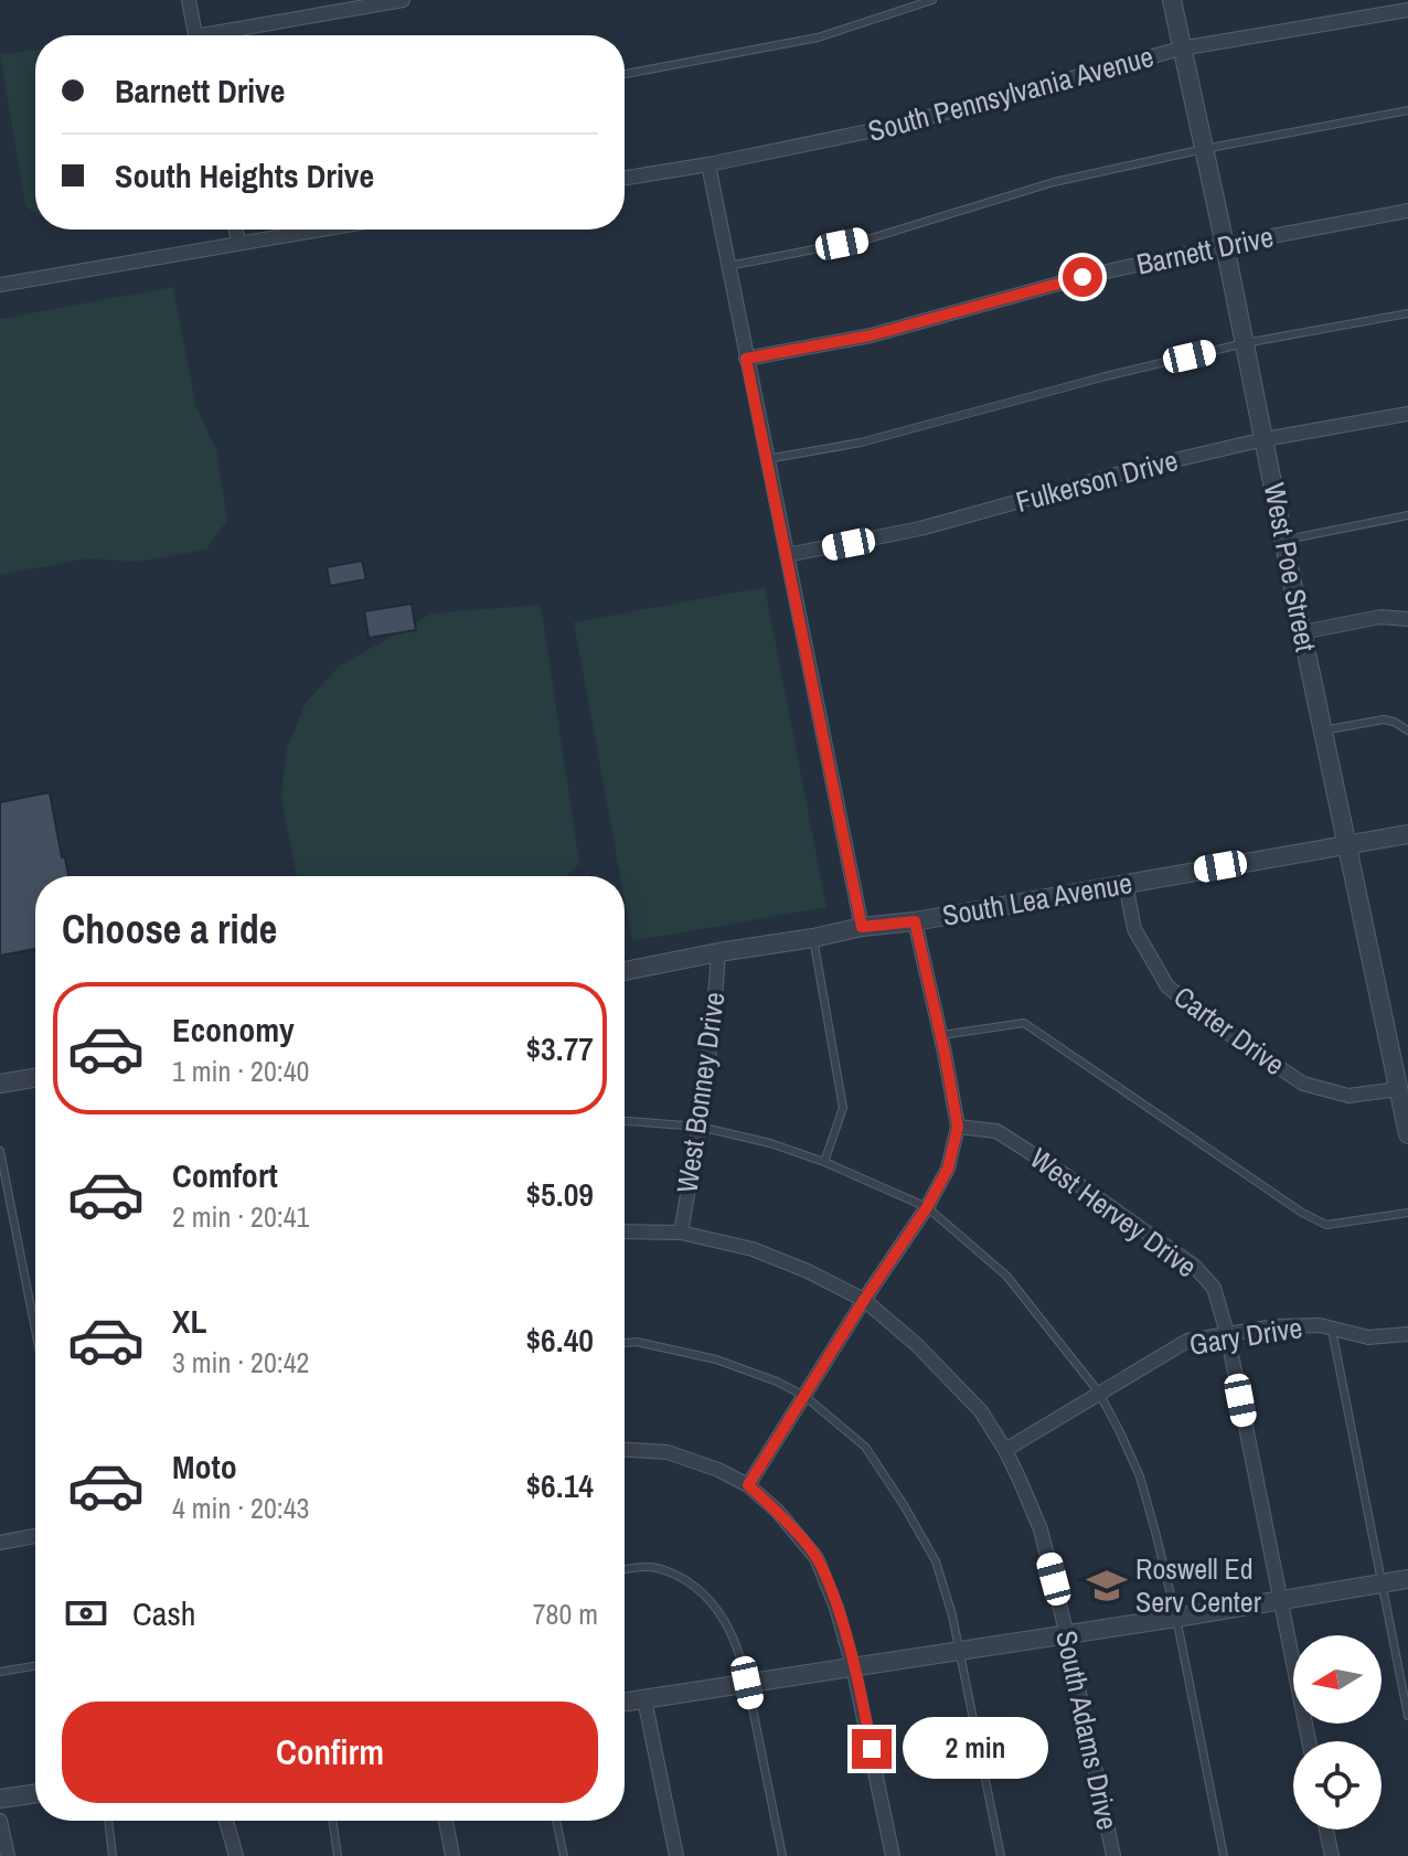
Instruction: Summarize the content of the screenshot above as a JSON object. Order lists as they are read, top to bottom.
{
  "streets": {
    "street": [
      "South Pennsylvania Avenue",
      "Barnett Drive",
      "Fulkerson Drive",
      "West Poe Street",
      "South Lea Avenue",
      "Carter Drive",
      "West Bonney Drive",
      "West Hervey Drive",
      "Gary Drive",
      "South Adams Drive"
    ]
  },
  "crossings": [
    ["South Pennsylvania Avenue", "West Poe Street"],
    ["Barnett Drive", "West Poe Street"],
    ["Fulkerson Drive", "West Poe Street"],
    ["West Poe Street", "South Lea Avenue"],
    ["West Poe Street", "Carter Drive"],
    ["South Lea Avenue", "Carter Drive"],
    ["South Lea Avenue", "West Bonney Drive"],
    ["West Bonney Drive", "South Adams Drive"],
    ["West Hervey Drive", "Gary Drive"],
    ["Gary Drive", "South Adams Drive"]
  ],
  "places": {
    "school or university": ["Roswell Ed Serv Center"]
  },
  "north": "left",
  "page": {
    "banner": ["Barnett Drive", "South Heights Drive"],
    "heading": "Choose a ride",
    "list": [
      {
        "name": "Economy",
        "note": "1 min · 20:40",
        "value": "$3.77"
      },
      {
        "name": "Comfort",
        "note": "2 min · 20:41",
        "value": "$5.09"
      },
      {
        "name": "XL",
        "note": "3 min · 20:42",
        "value": "$6.40"
      },
      {
        "name": "Moto",
        "note": "4 min · 20:43",
        "value": "$6.14"
      }
    ],
    "pay": ["Cash", "780 m"],
    "buttons": "Confirm",
    "bubble": "2 min"
  }
}
